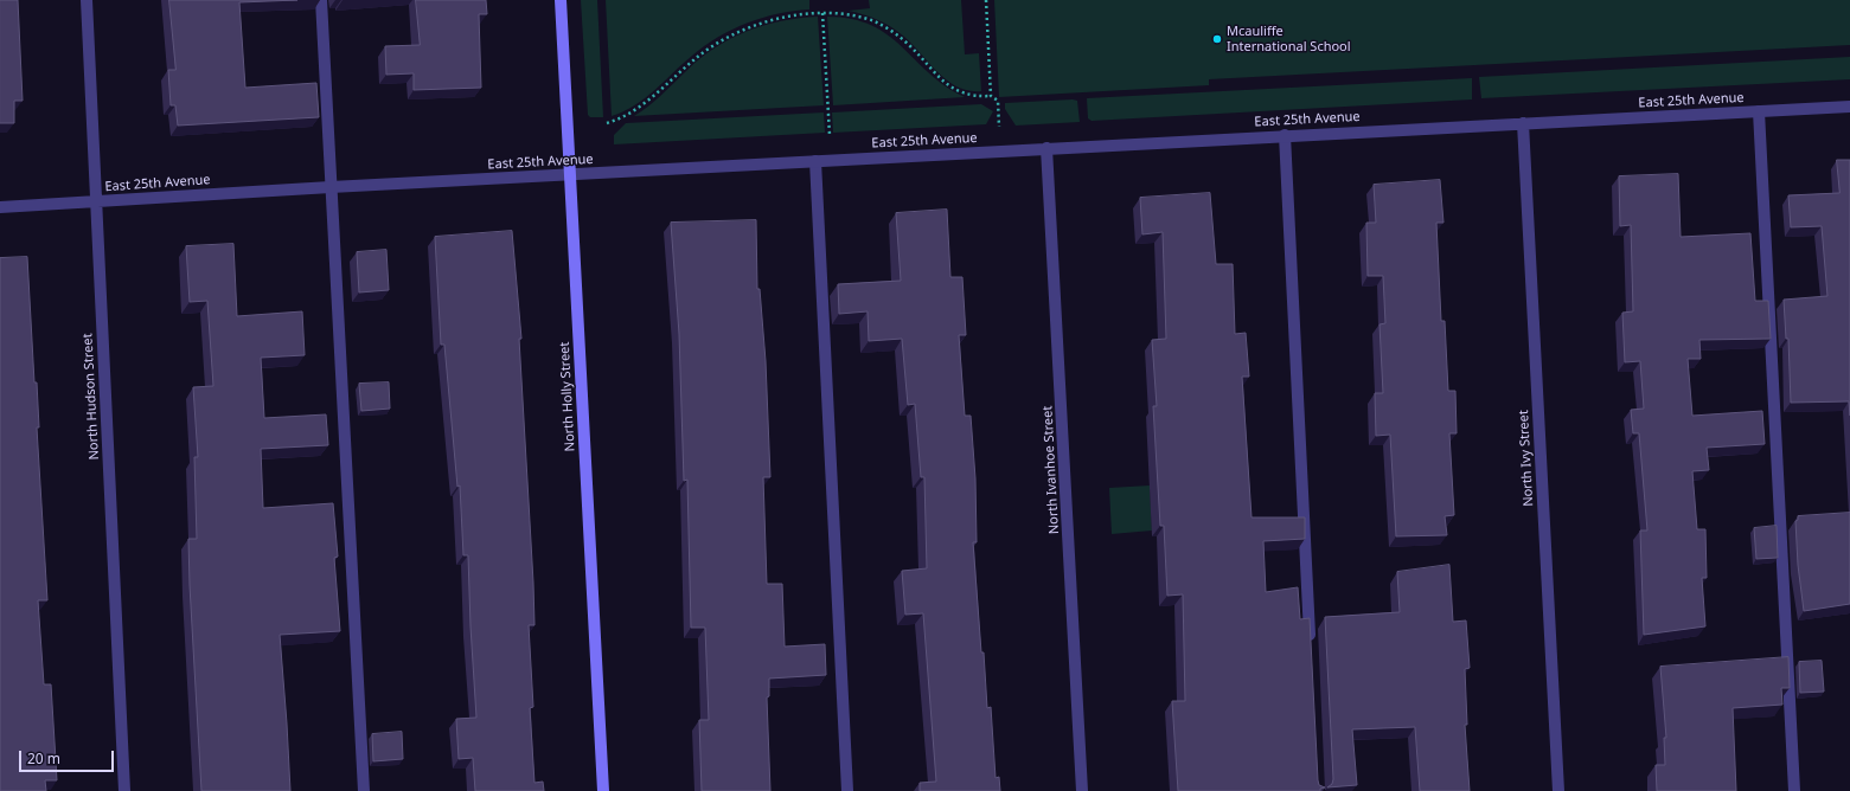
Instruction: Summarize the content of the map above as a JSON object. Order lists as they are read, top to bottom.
{
  "streets": {
    "street": [
      "East 25th Avenue",
      "North Hudson Street",
      "North Holly Street",
      "North Ivy Street",
      "North Ivanhoe Street"
    ]
  },
  "crossings": [
    ["East 25th Avenue", "North Hudson Street"],
    ["East 25th Avenue", "North Holly Street"],
    ["East 25th Avenue", "North Ivy Street"],
    ["East 25th Avenue", "North Ivanhoe Street"]
  ],
  "places": ["Mcauliffe International School"],
  "scale_bar": "20 m"
}
